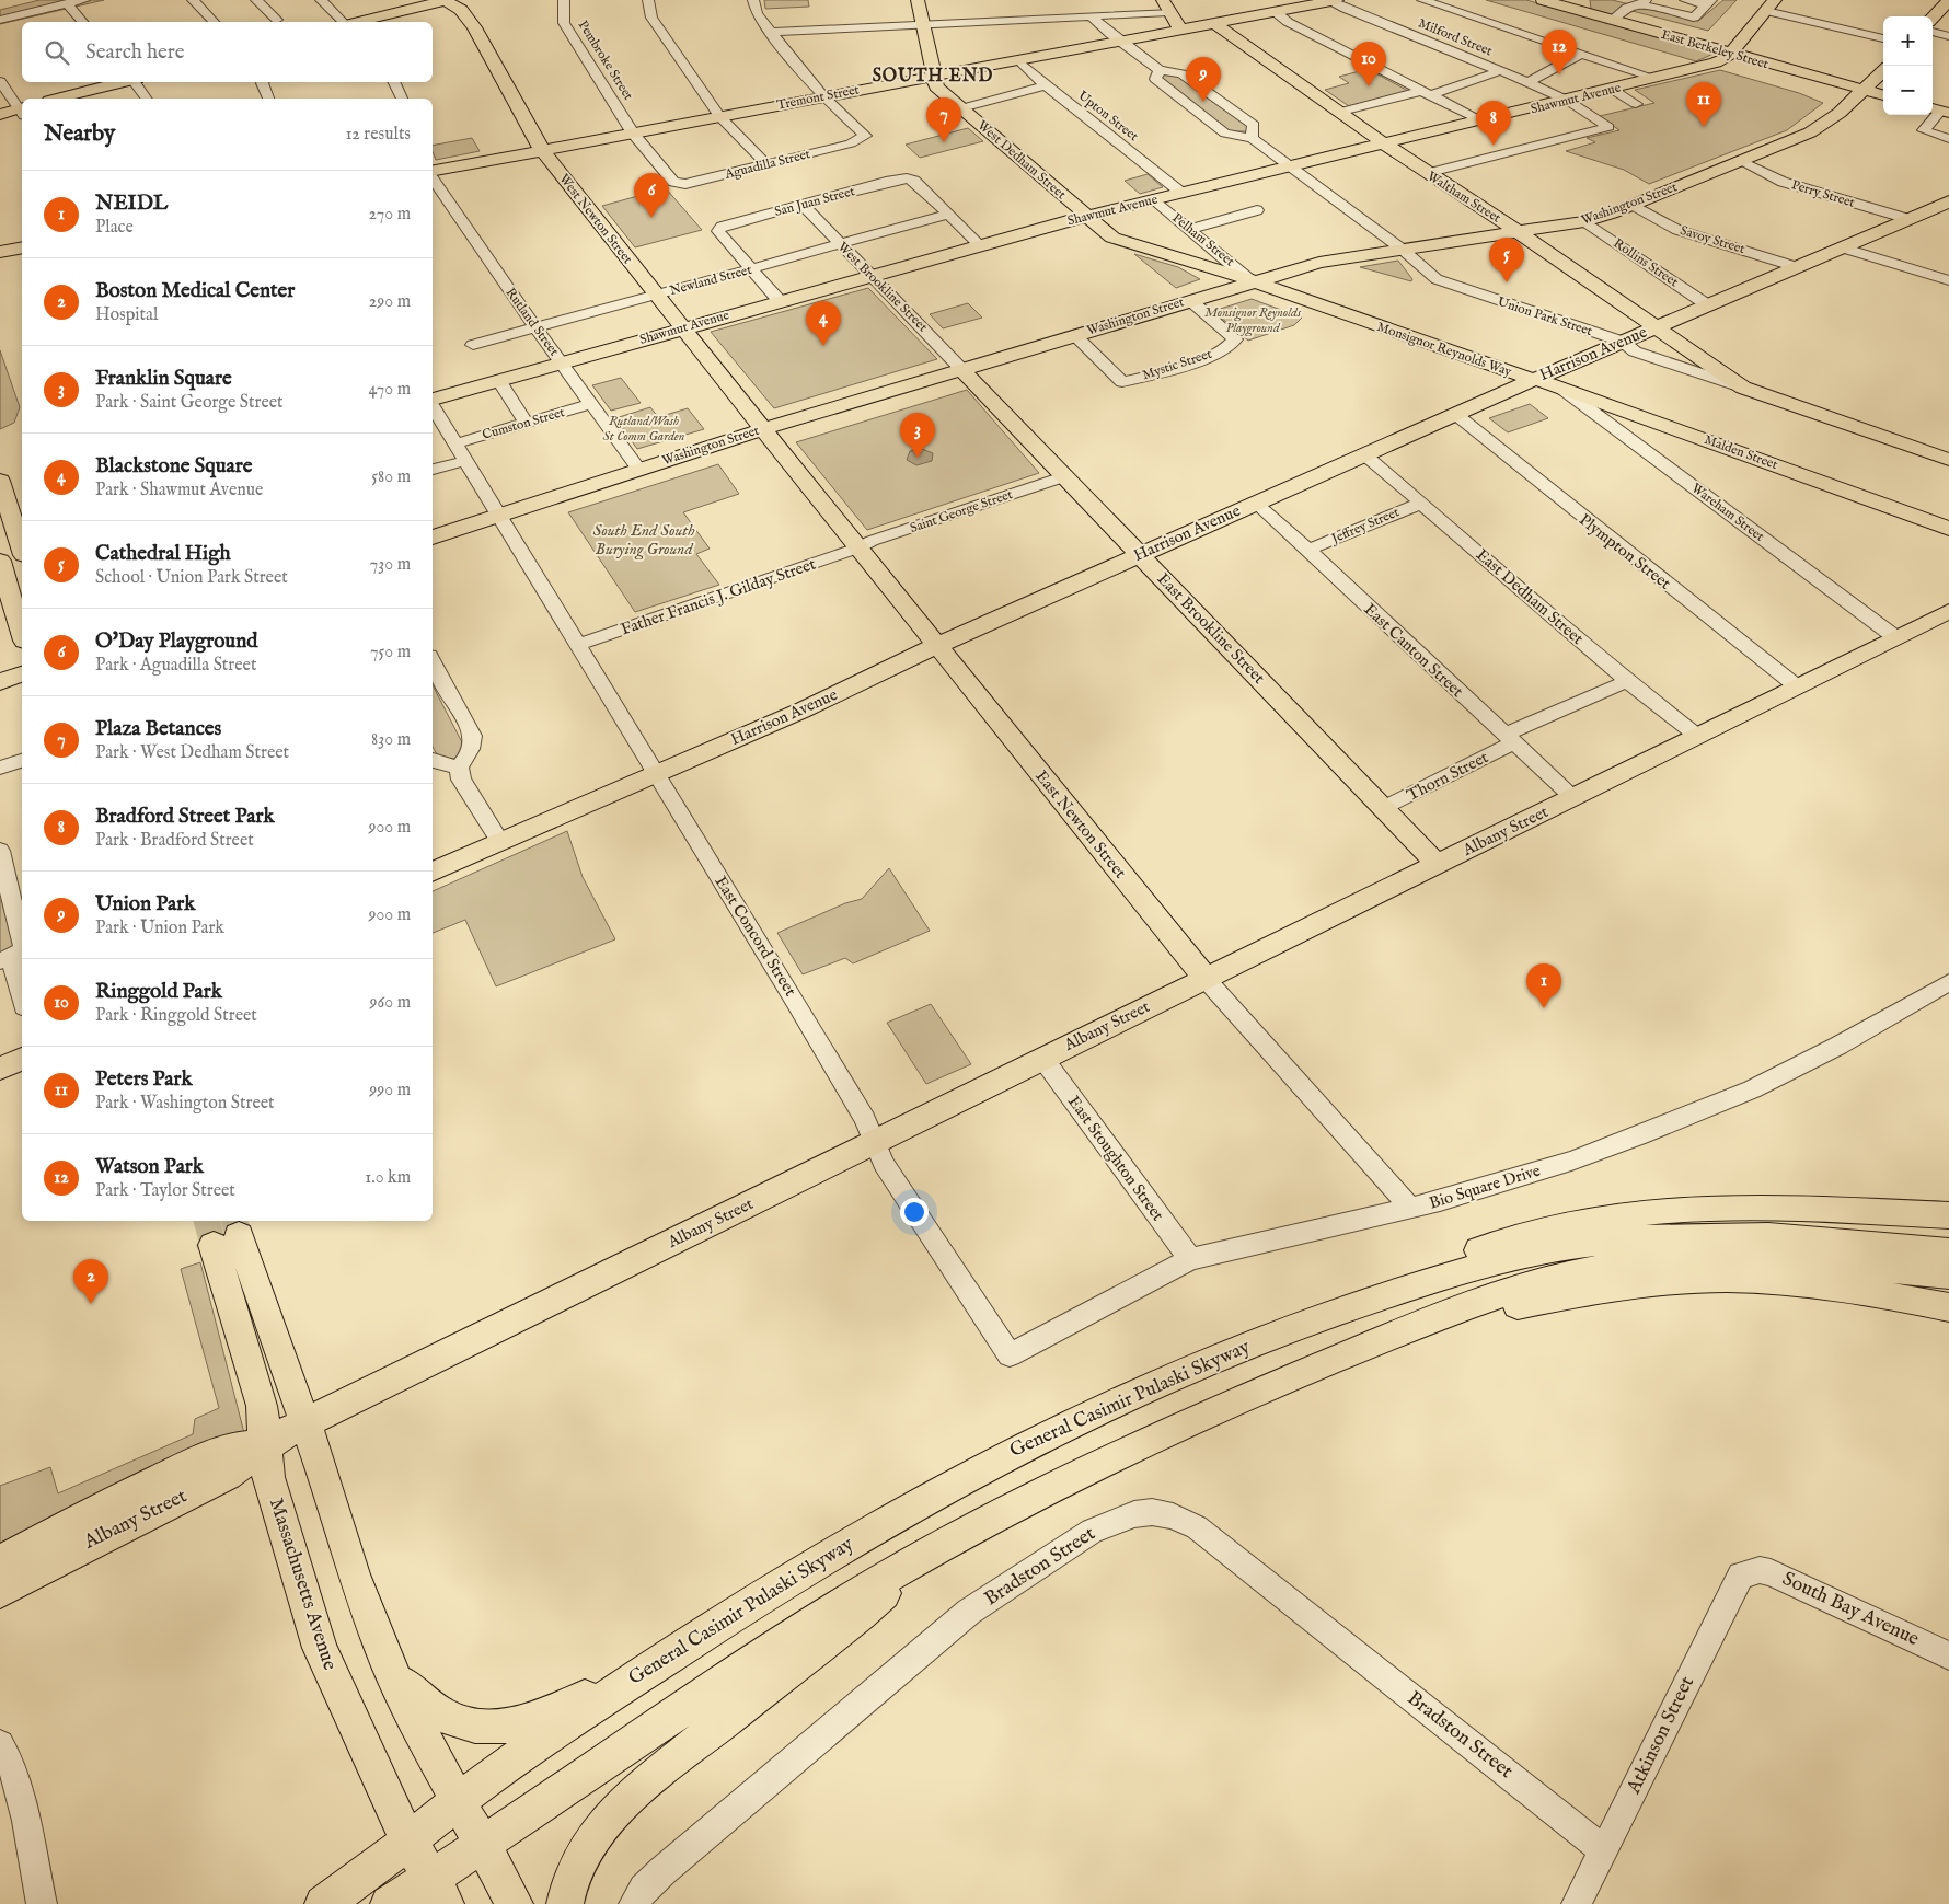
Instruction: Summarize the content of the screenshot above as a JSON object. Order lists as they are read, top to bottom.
{
  "streets": {
    "main road": [
      "East Berkeley Street",
      "Tremont Street",
      "Shawmut Avenue",
      "West Dedham Street",
      "Waltham Street",
      "Washington Street",
      "West Newton Street",
      "Union Park Street",
      "Monsignor Reynolds Way",
      "Harrison Avenue",
      "Malden Street",
      "East Brookline Street",
      "East Newton Street",
      "Albany Street",
      "General Casimir Pulaski Skyway",
      "Massachusetts Avenue"
    ],
    "street": [
      "Milford Street",
      "Pembroke Street",
      "Upton Street",
      "Aguadilla Street",
      "Perry Street",
      "San Juan Street",
      "Pelham Street",
      "Savoy Street",
      "Rollins Street",
      "Newland Street",
      "West Brookline Street",
      "Rutland Street",
      "Mystic Street",
      "Cumston Street",
      "Saint George Street",
      "Wareham Street",
      "Jeffrey Street",
      "Plympton Street",
      "Father Francis J. Gilday Street",
      "East Dedham Street",
      "East Canton Street",
      "Thorn Street",
      "East Concord Street",
      "East Stoughton Street",
      "Bio Square Drive",
      "Bradston Street",
      "South Bay Avenue",
      "Atkinson Street"
    ]
  },
  "crossings": [
    ["Milford Street", "Tremont Street"],
    ["Milford Street", "Shawmut Avenue"],
    ["Milford Street", "Waltham Street"],
    ["East Berkeley Street", "Shawmut Avenue"],
    ["East Berkeley Street", "Washington Street"],
    ["Pembroke Street", "Tremont Street"],
    ["Pembroke Street", "Aguadilla Street"],
    ["Tremont Street", "Upton Street"],
    ["Tremont Street", "West Dedham Street"],
    ["Tremont Street", "Aguadilla Street"],
    ["Tremont Street", "Waltham Street"],
    ["Tremont Street", "West Newton Street"],
    ["Shawmut Avenue", "Upton Street"],
    ["Shawmut Avenue", "West Dedham Street"],
    ["Shawmut Avenue", "Waltham Street"],
    ["Shawmut Avenue", "San Juan Street"],
    ["Shawmut Avenue", "West Newton Street"],
    ["Shawmut Avenue", "Pelham Street"],
    ["Shawmut Avenue", "West Brookline Street"],
    ["Shawmut Avenue", "Union Park Street"],
    ["Shawmut Avenue", "Rutland Street"],
    ["West Dedham Street", "Washington Street"],
    ["West Dedham Street", "Pelham Street"],
    ["West Dedham Street", "Monsignor Reynolds Way"],
    ["Perry Street", "Washington Street"],
    ["Perry Street", "Harrison Avenue"],
    ["Waltham Street", "Washington Street"],
    ["Waltham Street", "Union Park Street"],
    ["Waltham Street", "Harrison Avenue"],
    ["San Juan Street", "Newland Street"],
    ["San Juan Street", "West Brookline Street"],
    ["Washington Street", "West Newton Street"],
    ["Washington Street", "Pelham Street"],
    ["Washington Street", "Savoy Street"],
    ["Washington Street", "Rollins Street"],
    ["Washington Street", "West Brookline Street"],
    ["Washington Street", "Union Park Street"],
    ["Washington Street", "Rutland Street"],
    ["Washington Street", "Monsignor Reynolds Way"],
    ["Washington Street", "Mystic Street"],
    ["Washington Street", "East Brookline Street"],
    ["Washington Street", "East Newton Street"],
    ["Washington Street", "East Concord Street"],
    ["West Newton Street", "Newland Street"],
    ["West Newton Street", "East Newton Street"],
    ["Pelham Street", "Monsignor Reynolds Way"],
    ["Savoy Street", "Harrison Avenue"],
    ["Rollins Street", "Harrison Avenue"],
    ["Newland Street", "West Brookline Street"],
    ["Newland Street", "Rutland Street"],
    ["West Brookline Street", "East Brookline Street"],
    ["Union Park Street", "Harrison Avenue"],
    ["Rutland Street", "Cumston Street"],
    ["Monsignor Reynolds Way", "Harrison Avenue"],
    ["Monsignor Reynolds Way", "Malden Street"],
    ["Harrison Avenue", "Malden Street"],
    ["Harrison Avenue", "Plympton Street"],
    ["Harrison Avenue", "East Dedham Street"],
    ["Harrison Avenue", "East Brookline Street"],
    ["Harrison Avenue", "East Canton Street"],
    ["Harrison Avenue", "East Newton Street"],
    ["Harrison Avenue", "East Concord Street"],
    ["Malden Street", "Wareham Street"],
    ["Saint George Street", "Father Francis J. Gilday Street"],
    ["Saint George Street", "East Brookline Street"],
    ["Saint George Street", "East Newton Street"],
    ["Wareham Street", "Albany Street"],
    ["Jeffrey Street", "East Dedham Street"],
    ["Jeffrey Street", "East Canton Street"],
    ["Plympton Street", "Albany Street"],
    ["Father Francis J. Gilday Street", "East Newton Street"],
    ["Father Francis J. Gilday Street", "East Concord Street"],
    ["East Dedham Street", "Thorn Street"],
    ["East Dedham Street", "Albany Street"],
    ["East Brookline Street", "Thorn Street"],
    ["East Brookline Street", "Albany Street"],
    ["East Canton Street", "Thorn Street"],
    ["East Canton Street", "Albany Street"],
    ["East Newton Street", "Albany Street"],
    ["East Newton Street", "Bio Square Drive"],
    ["Albany Street", "East Concord Street"],
    ["Albany Street", "East Stoughton Street"],
    ["Albany Street", "Massachusetts Avenue"],
    ["East Concord Street", "Bio Square Drive"],
    ["East Stoughton Street", "Bio Square Drive"],
    ["General Casimir Pulaski Skyway", "Massachusetts Avenue"],
    ["Bradston Street", "Atkinson Street"],
    ["South Bay Avenue", "Atkinson Street"]
  ],
  "districts": ["SOUTH END"],
  "parks": ["Monsignor Reynolds Playground", "Rutland/Wash St Comm Garden", "South End South Burying Ground"],
  "page": {
    "map_buttons": ["+", "−"],
    "search": "Search here",
    "pins": [
      "12",
      "10",
      "9",
      "11",
      "7",
      "8",
      "6",
      "5",
      "4",
      "3",
      "1",
      "2"
    ],
    "heading": ["Nearby", "12 results"],
    "list": [
      {
        "mark": "1",
        "name": "NEIDL",
        "note": "Place",
        "value": "270 m"
      },
      {
        "mark": "2",
        "name": "Boston Medical Center",
        "note": "Hospital",
        "value": "290 m"
      },
      {
        "mark": "3",
        "name": "Franklin Square",
        "note": "Park · Saint George Street",
        "value": "470 m"
      },
      {
        "mark": "4",
        "name": "Blackstone Square",
        "note": "Park · Shawmut Avenue",
        "value": "580 m"
      },
      {
        "mark": "5",
        "name": "Cathedral High",
        "note": "School · Union Park Street",
        "value": "730 m"
      },
      {
        "mark": "6",
        "name": "O'Day Playground",
        "note": "Park · Aguadilla Street",
        "value": "750 m"
      },
      {
        "mark": "7",
        "name": "Plaza Betances",
        "note": "Park · West Dedham Street",
        "value": "830 m"
      },
      {
        "mark": "8",
        "name": "Bradford Street Park",
        "note": "Park · Bradford Street",
        "value": "900 m"
      },
      {
        "mark": "9",
        "name": "Union Park",
        "note": "Park · Union Park",
        "value": "900 m"
      },
      {
        "mark": "10",
        "name": "Ringgold Park",
        "note": "Park · Ringgold Street",
        "value": "960 m"
      },
      {
        "mark": "11",
        "name": "Peters Park",
        "note": "Park · Washington Street",
        "value": "990 m"
      },
      {
        "mark": "12",
        "name": "Watson Park",
        "note": "Park · Taylor Street",
        "value": "1.0 km"
      }
    ]
  }
}
